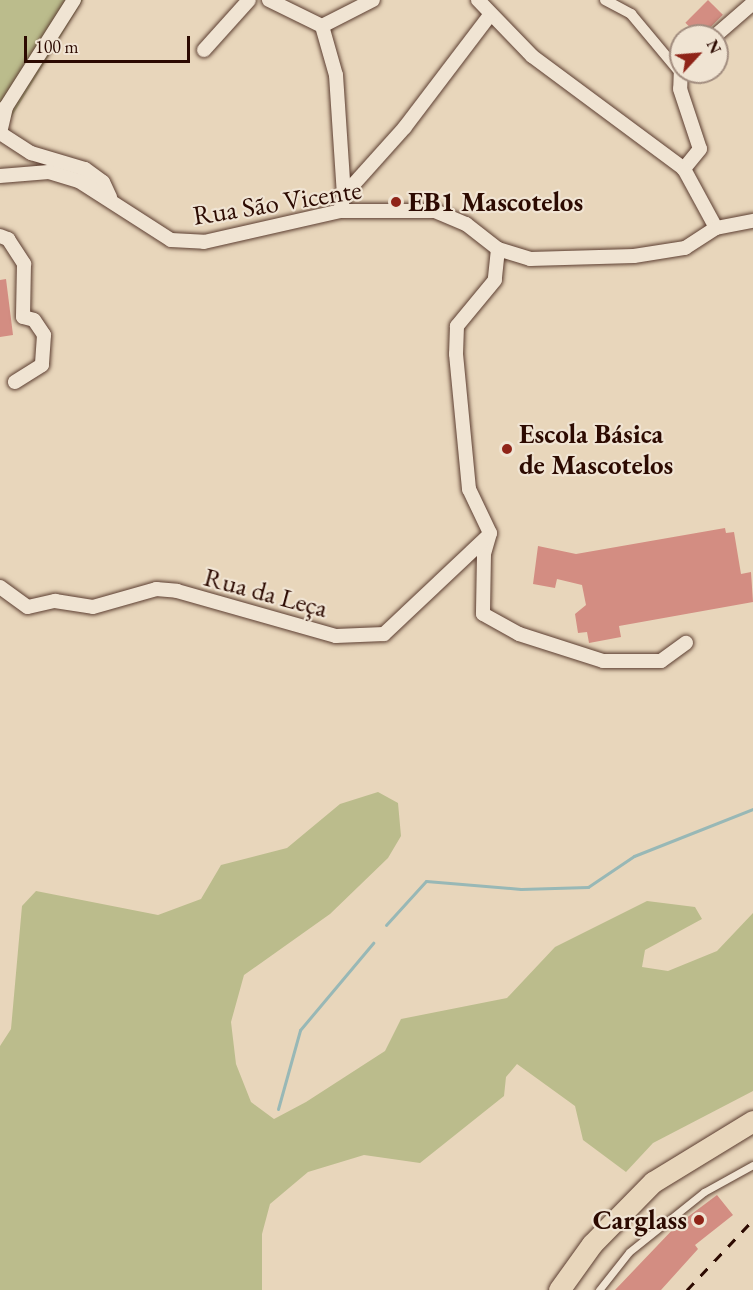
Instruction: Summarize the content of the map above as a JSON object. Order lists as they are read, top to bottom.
{
  "streets": {
    "street": ["Rua São Vicente", "Rua da Leça"]
  },
  "places": ["EB1 Mascotelos", "Escola Básica de Mascotelos", "Carglass"],
  "scale_bar": "100 m",
  "north": "top right"
}
